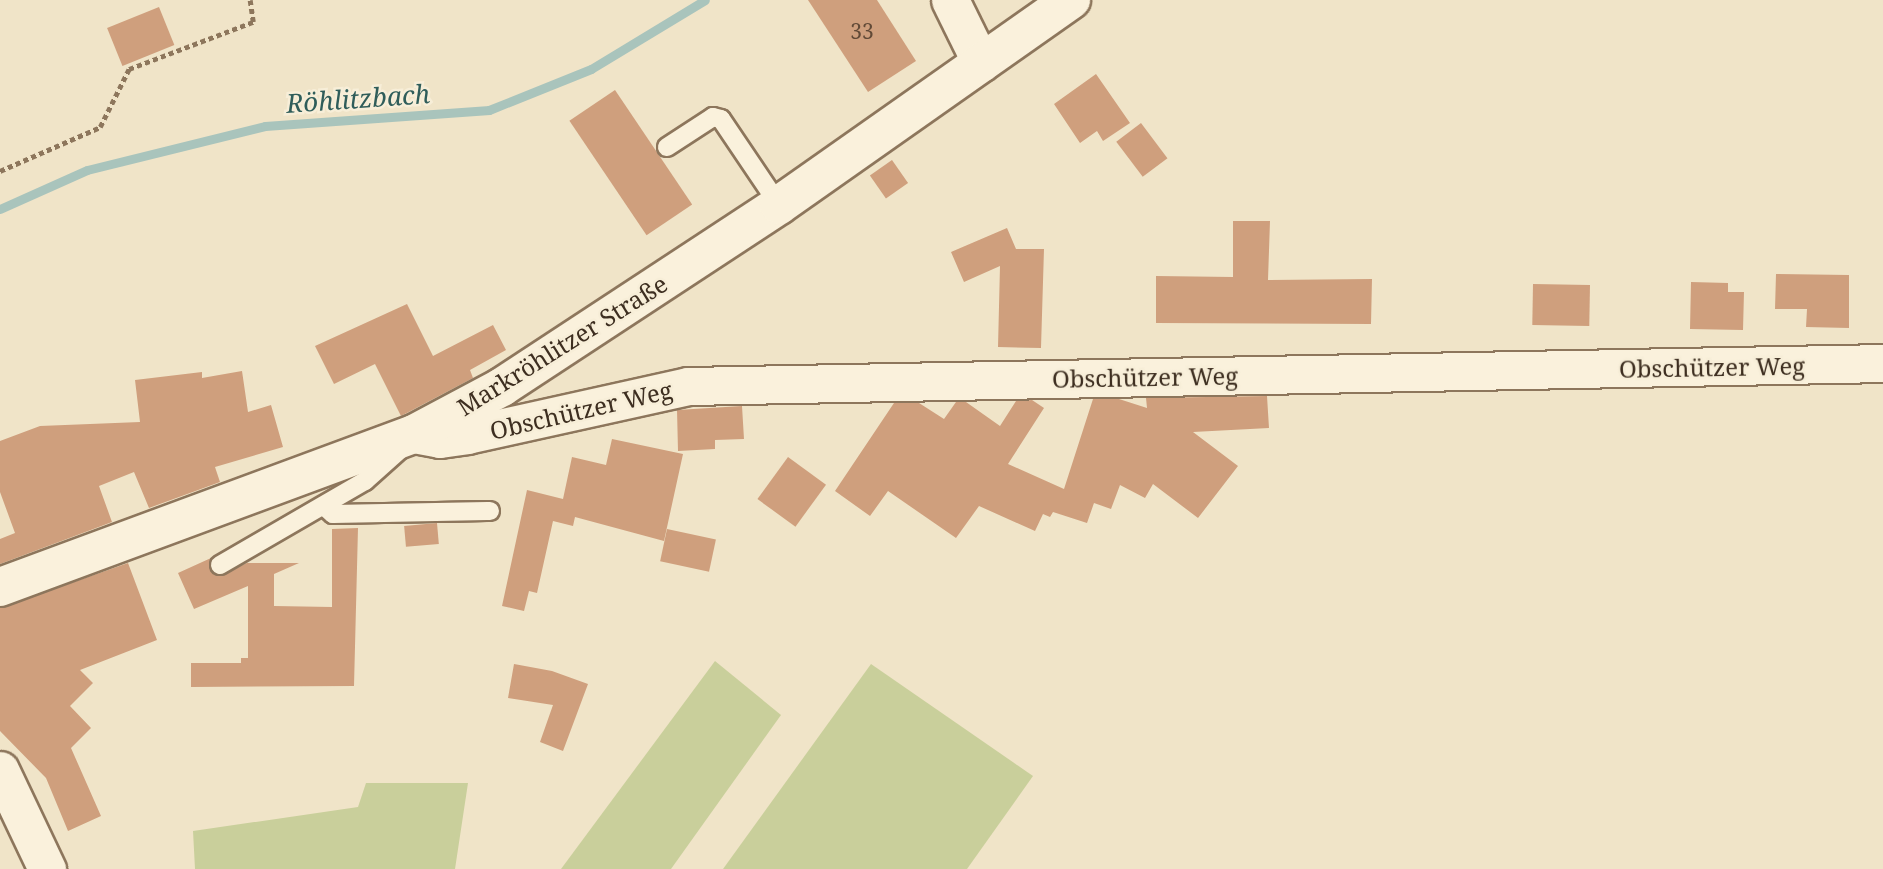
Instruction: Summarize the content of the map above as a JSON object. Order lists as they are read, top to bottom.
{
  "streets": {
    "main road": ["Markröhlitzer Straße"],
    "street": ["Obschützer Weg"]
  },
  "crossings": [
    ["Markröhlitzer Straße", "Obschützer Weg"]
  ],
  "water": ["Röhlitzbach"],
  "house_numbers": ["33"]
}
